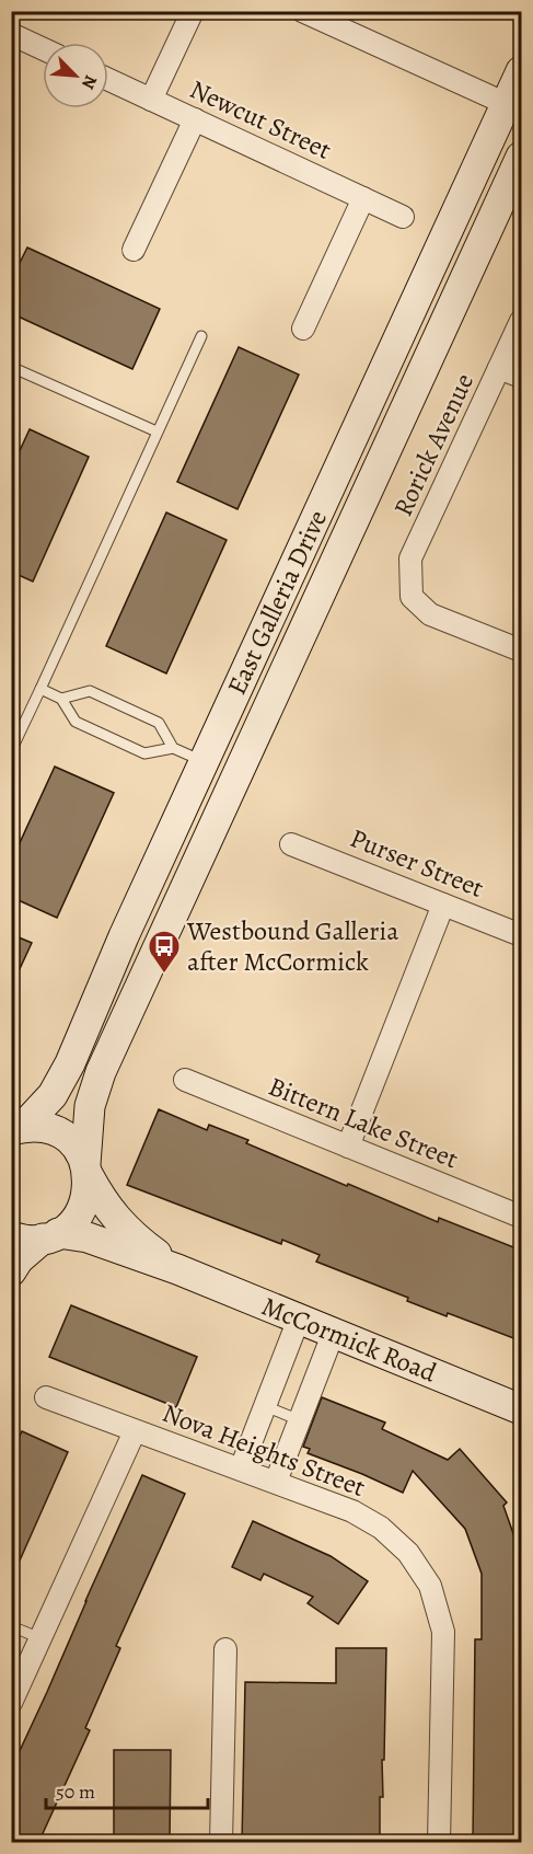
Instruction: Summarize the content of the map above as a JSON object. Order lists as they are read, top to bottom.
{
  "streets": {
    "main road": ["East Galleria Drive", "McCormick Road"],
    "street": [
      "Newcut Street",
      "Rorick Avenue",
      "Purser Street",
      "Bittern Lake Street",
      "Nova Heights Street"
    ]
  },
  "crossings": [
    ["East Galleria Drive", "McCormick Road"]
  ],
  "places": {
    "bus stop": ["Westbound Galleria after McCormick"]
  },
  "scale_bar": "50 m",
  "north": "bottom right"
}
